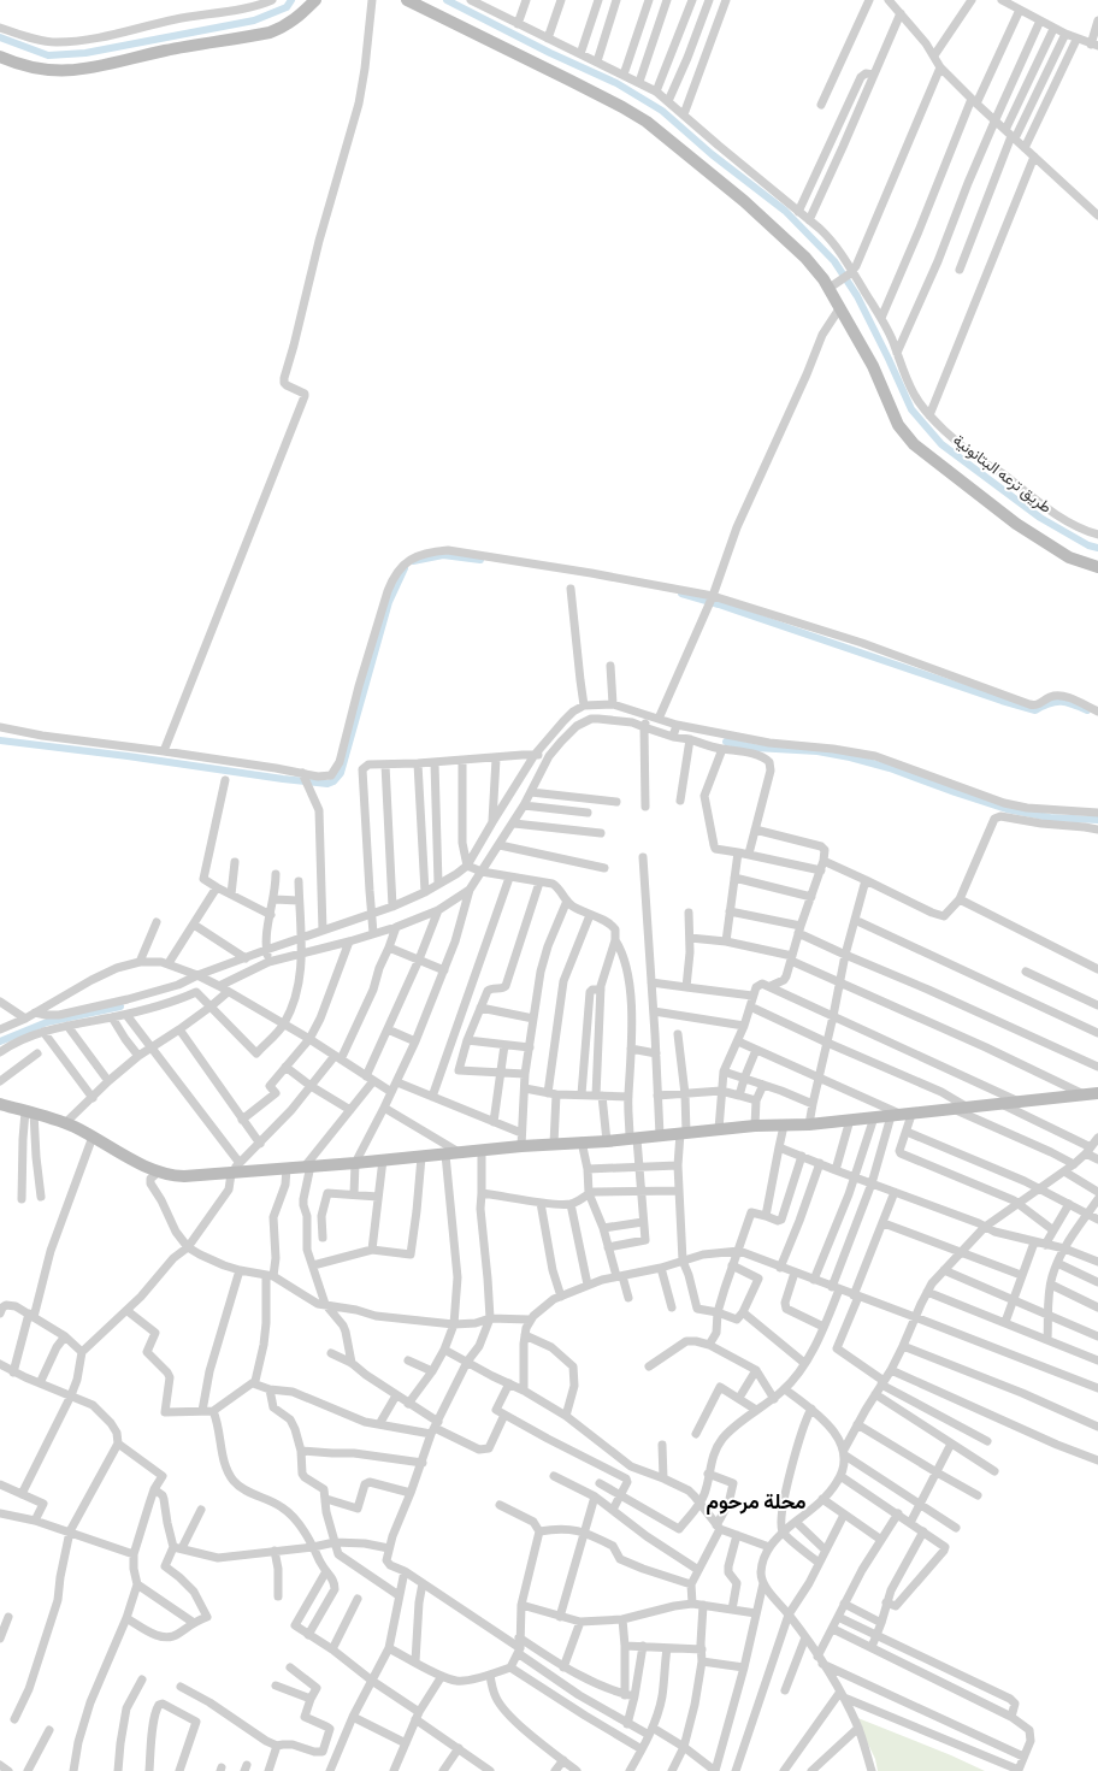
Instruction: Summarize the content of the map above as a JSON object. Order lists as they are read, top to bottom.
{
  "streets": {
    "street": ["طريق ترعه البتانونية"]
  },
  "districts": ["محلة مرحوم"]
}
